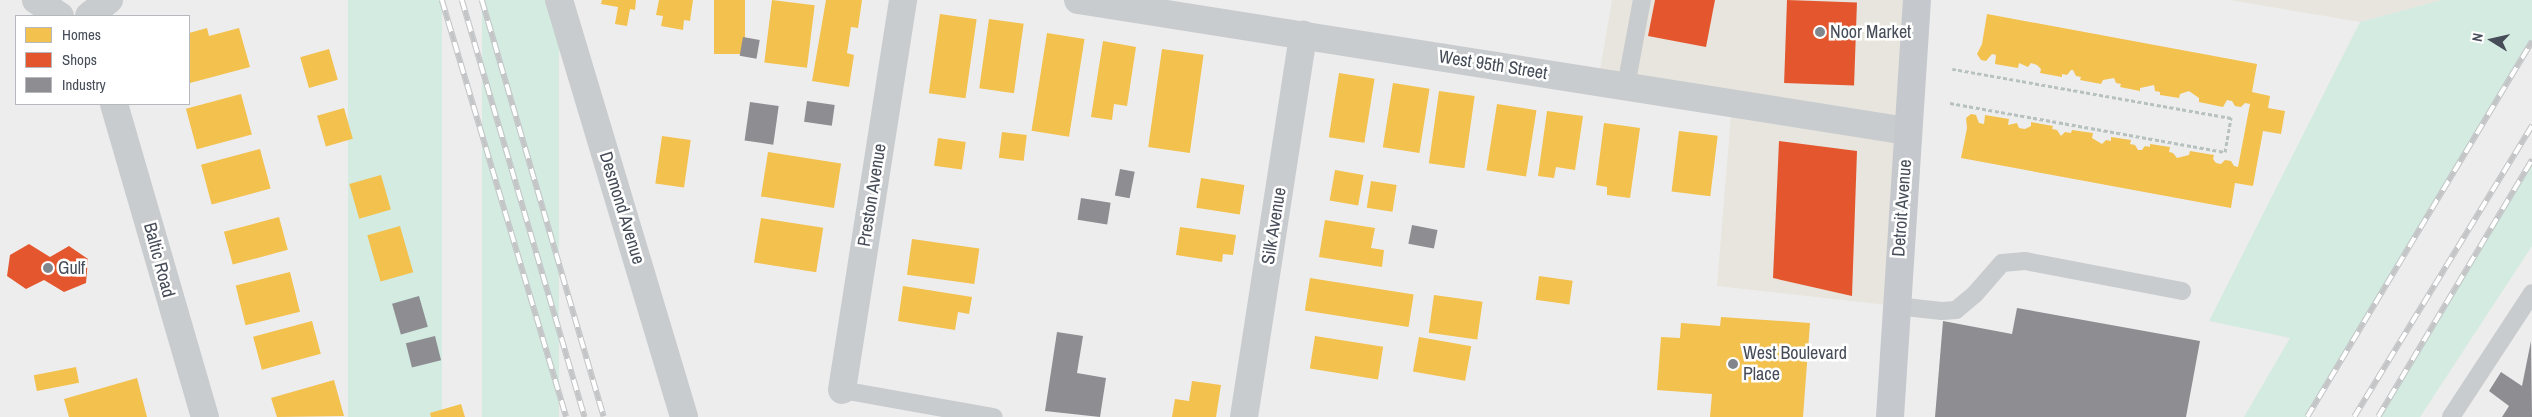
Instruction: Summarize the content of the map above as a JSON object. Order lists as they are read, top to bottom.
{
  "streets": {
    "main road": ["Detroit Avenue"],
    "street": [
      "West 95th Street",
      "Preston Avenue",
      "Desmond Avenue",
      "Silk Avenue",
      "Baltic Road"
    ]
  },
  "crossings": [
    ["West 95th Street", "Detroit Avenue"],
    ["West 95th Street", "Silk Avenue"]
  ],
  "places": ["Noor Market", "Gulf", "West Boulevard Place"],
  "legend": ["Homes", "Shops", "Industry"],
  "north": "left"
}
